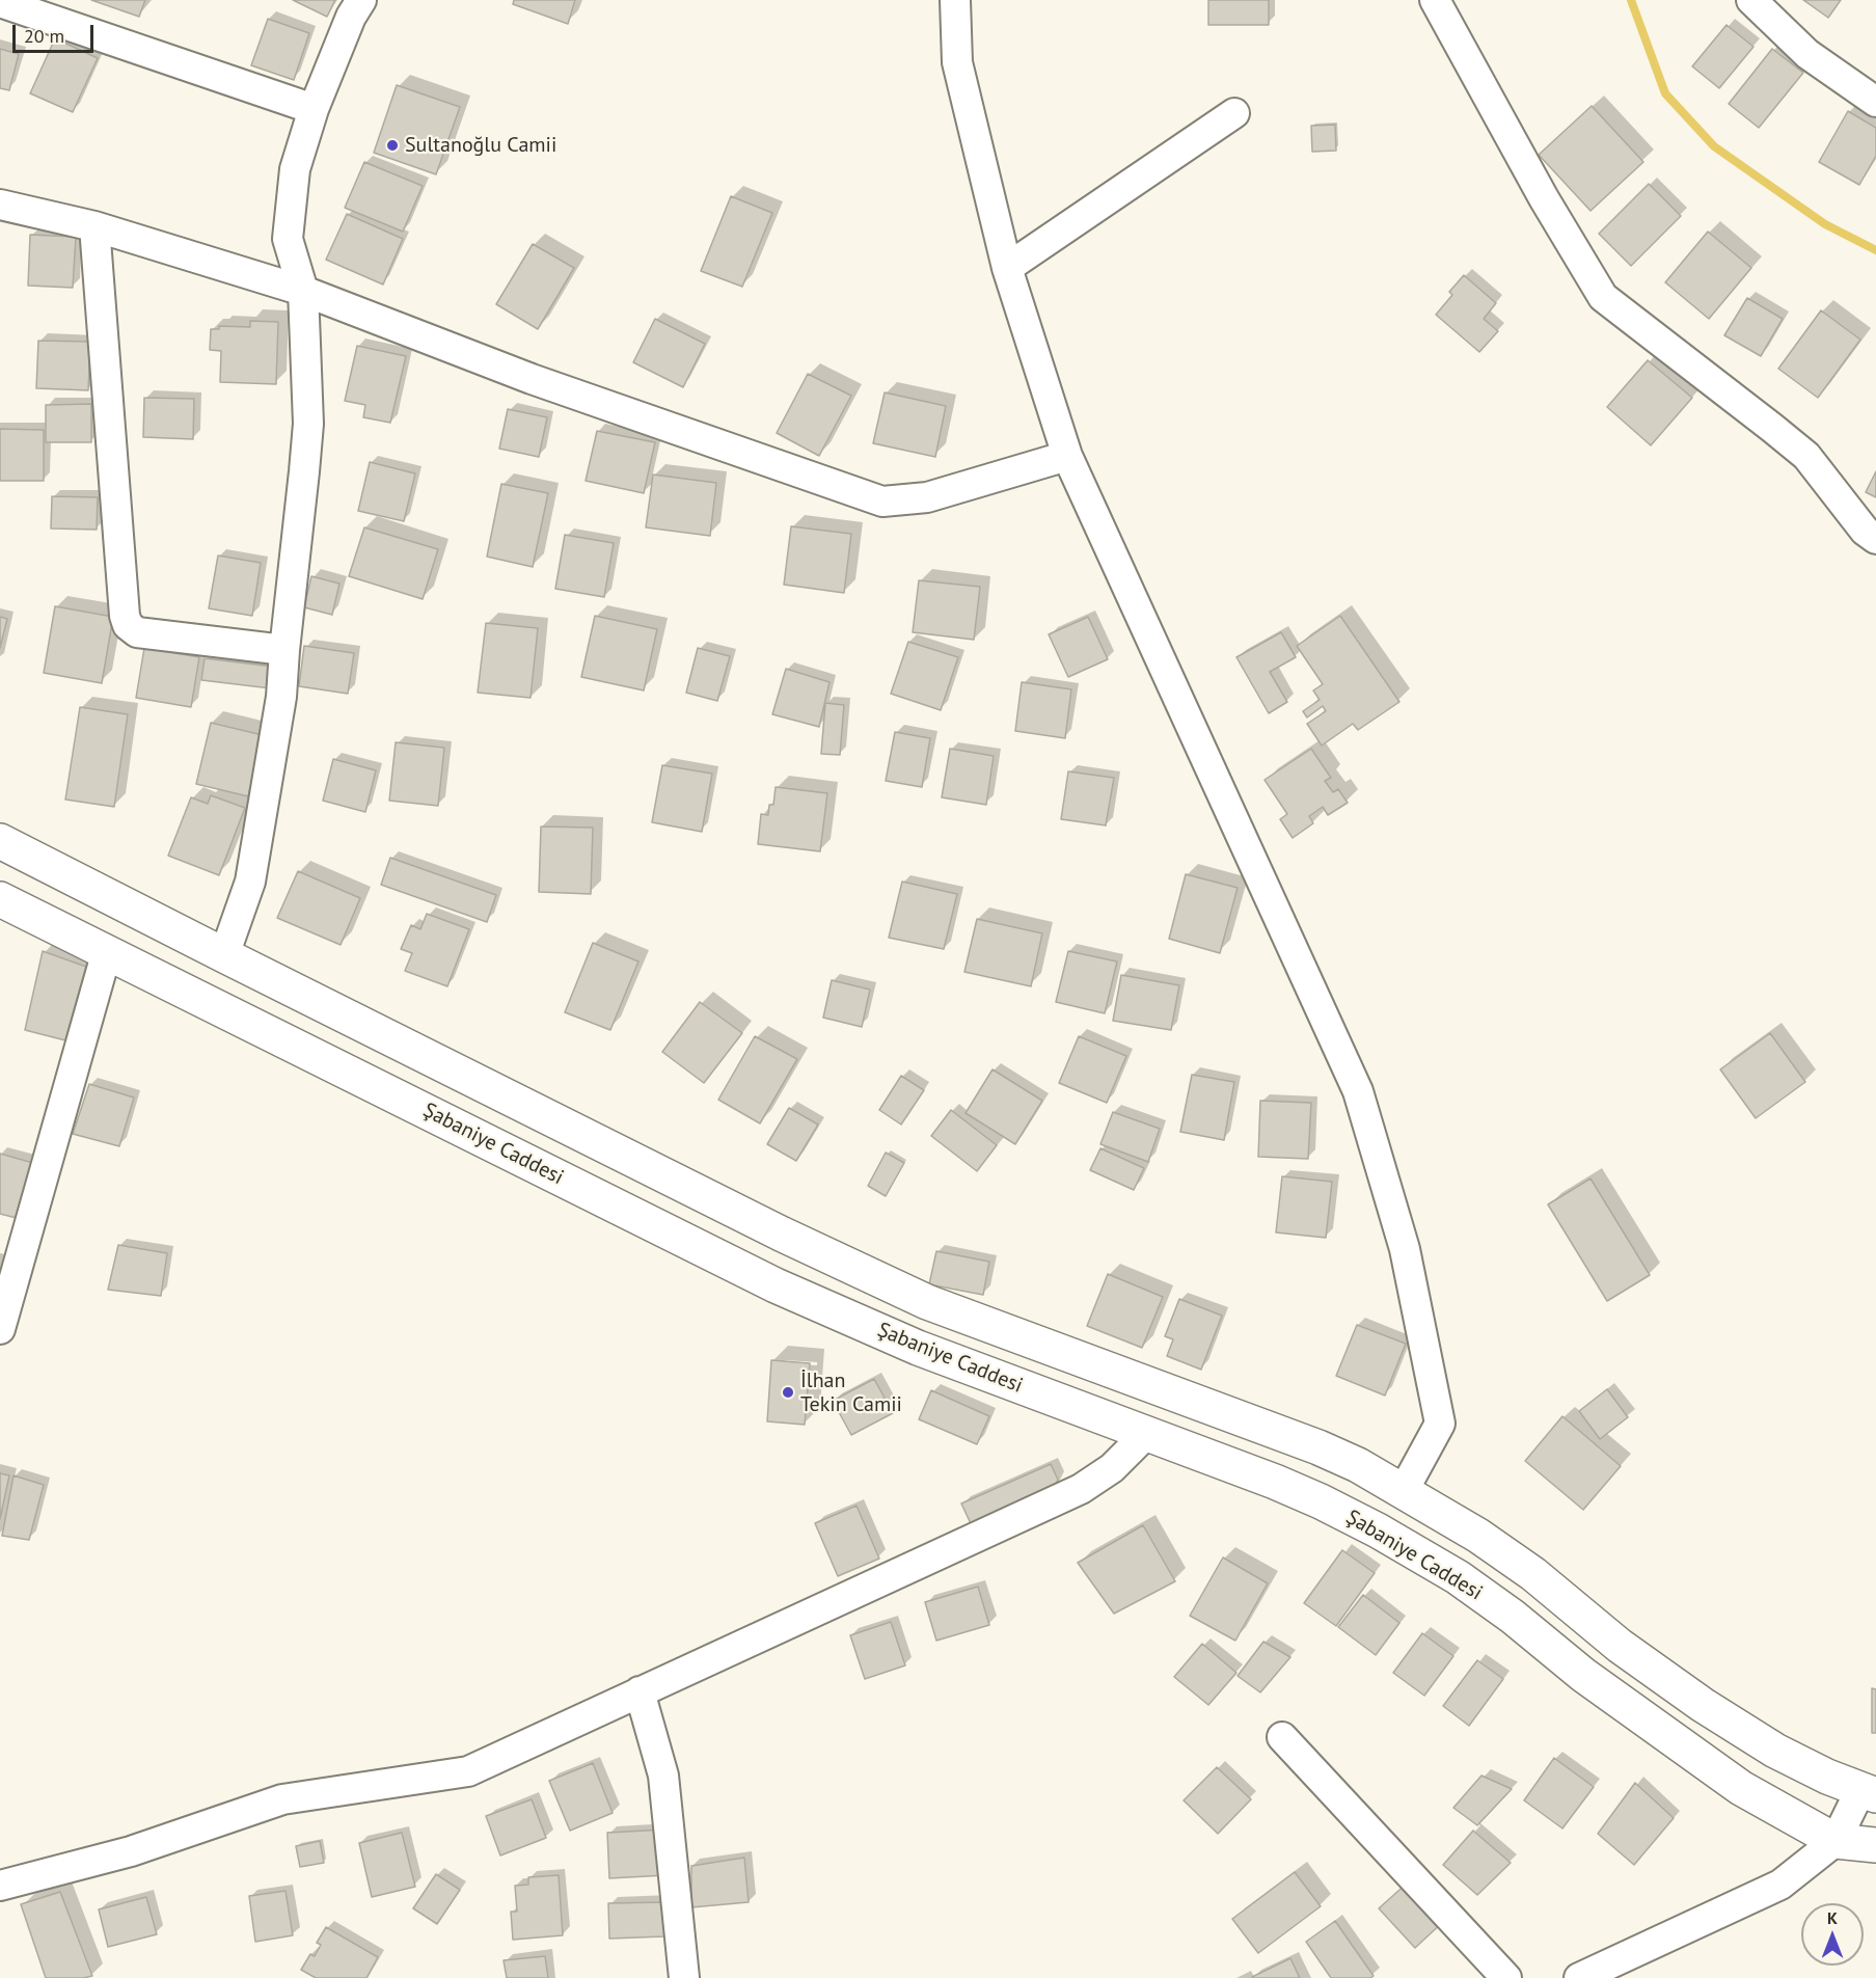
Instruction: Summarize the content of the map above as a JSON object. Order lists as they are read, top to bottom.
{
  "streets": {
    "highway": ["Şabaniye Caddesi"]
  },
  "places": ["Sultanoğlu Camii", "İlhan Tekin Camii"],
  "scale_bar": "20 m",
  "north": "top"
}
